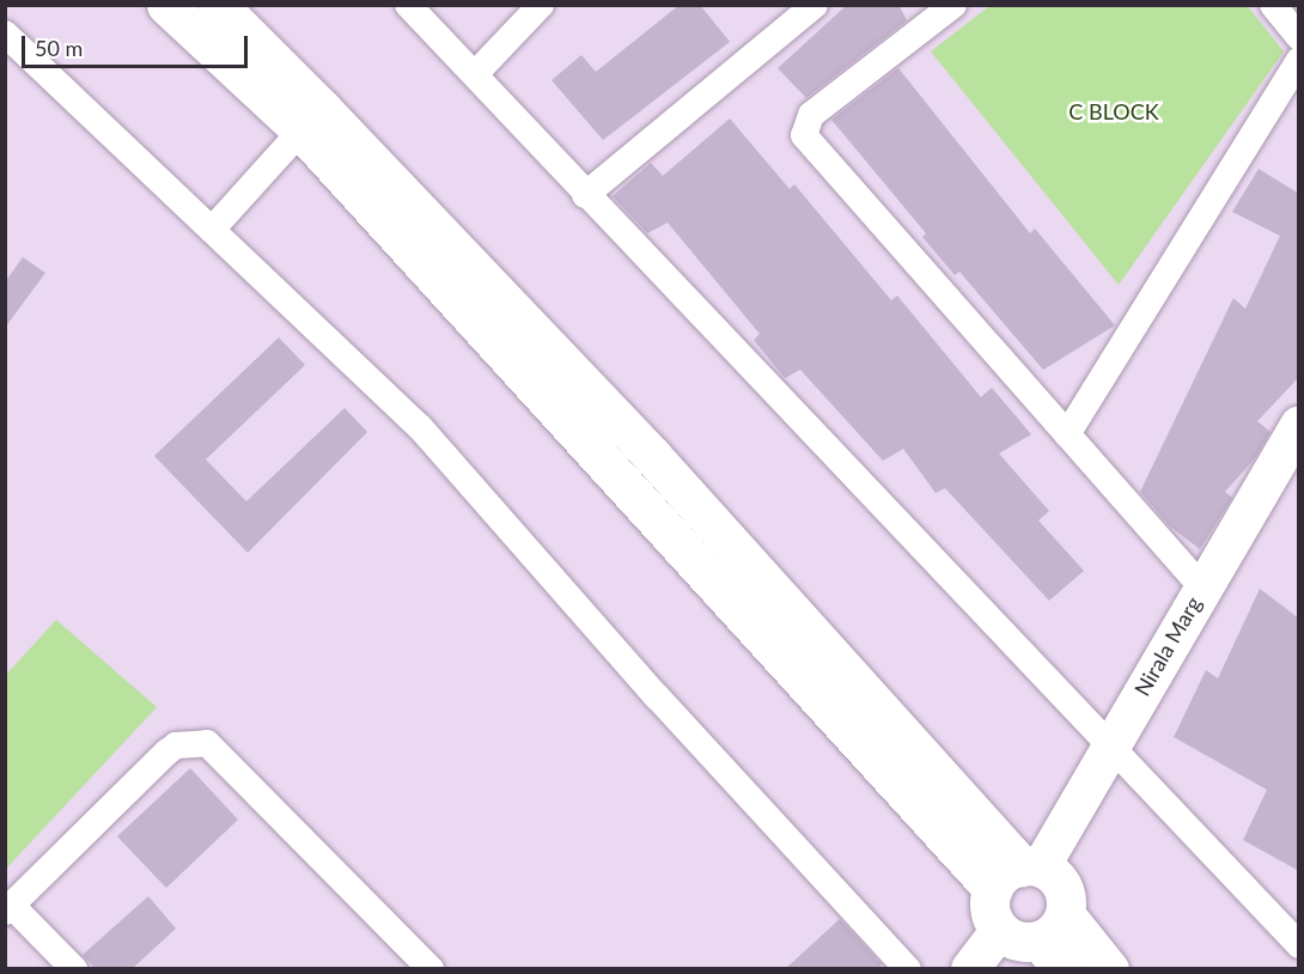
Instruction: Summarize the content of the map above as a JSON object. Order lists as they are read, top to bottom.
{
  "streets": {
    "street": ["Nirala Marg"]
  },
  "parks": ["C BLOCK"],
  "scale_bar": "50 m"
}
